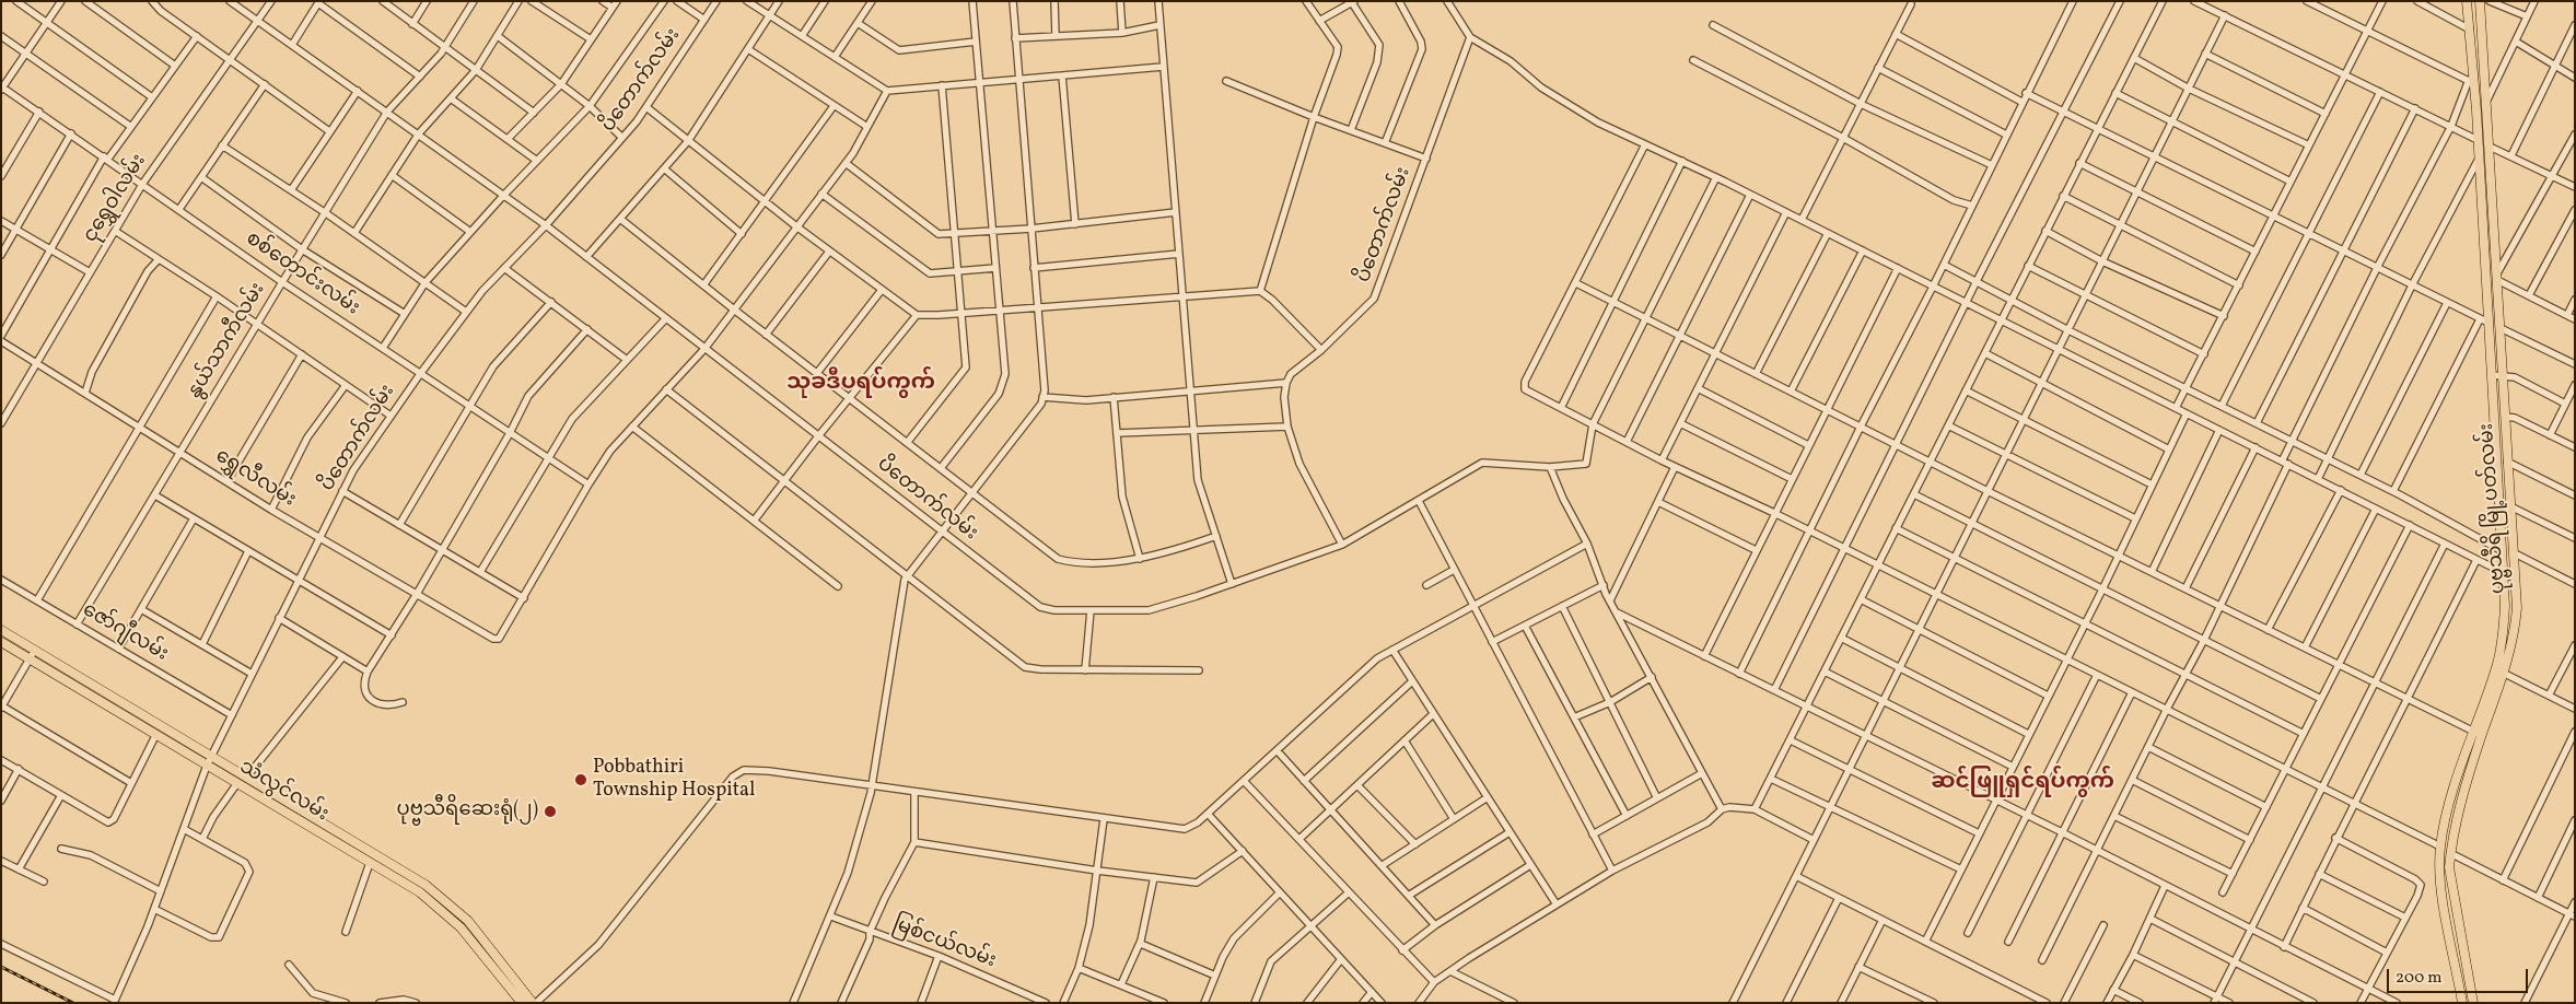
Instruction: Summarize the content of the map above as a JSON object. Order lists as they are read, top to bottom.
{
  "streets": {
    "main road": ["ပုဗ္ဗသီရိ မြို့ပတ်လမ်း", "သံလွင်လမ်း"],
    "street": [
      "ပိတောက်လမ်း",
      "ငုရွှေဝါလမ်း",
      "စစ်တောင်းလမ်း",
      "နွယ်သာကီလမ်း",
      "ရွှေလီလမ်း",
      "ဇော်ဂျီလမ်း",
      "မြစ်ငယ်လမ်း"
    ]
  },
  "crossings": [
    ["ပိတောက်လမ်း", "ငုရွှေဝါလမ်း"],
    ["ပိတောက်လမ်း", "စစ်တောင်းလမ်း"],
    ["ပိတောက်လမ်း", "နွယ်သာကီလမ်း"],
    ["ပိတောက်လမ်း", "ရွှေလီလမ်း"],
    ["ပိတောက်လမ်း", "ဇော်ဂျီလမ်း"],
    ["ပိတောက်လမ်း", "သံလွင်လမ်း"],
    ["ငုရွှေဝါလမ်း", "စစ်တောင်းလမ်း"],
    ["ငုရွှေဝါလမ်း", "ရွှေလီလမ်း"],
    ["စစ်တောင်းလမ်း", "နွယ်သာကီလမ်း"],
    ["နွယ်သာကီလမ်း", "ရွှေလီလမ်း"],
    ["နွယ်သာကီလမ်း", "ဇော်ဂျီလမ်း"]
  ],
  "districts": ["သုခဒီပရပ်ကွက်", "ဆင်ဖြူရှင်ရပ်ကွက်"],
  "places": ["Pobbathiri Township Hospital", "ပုဗ္ဗသီရိဆေးရုံ(၂)"],
  "scale_bar": "200 m"
}
